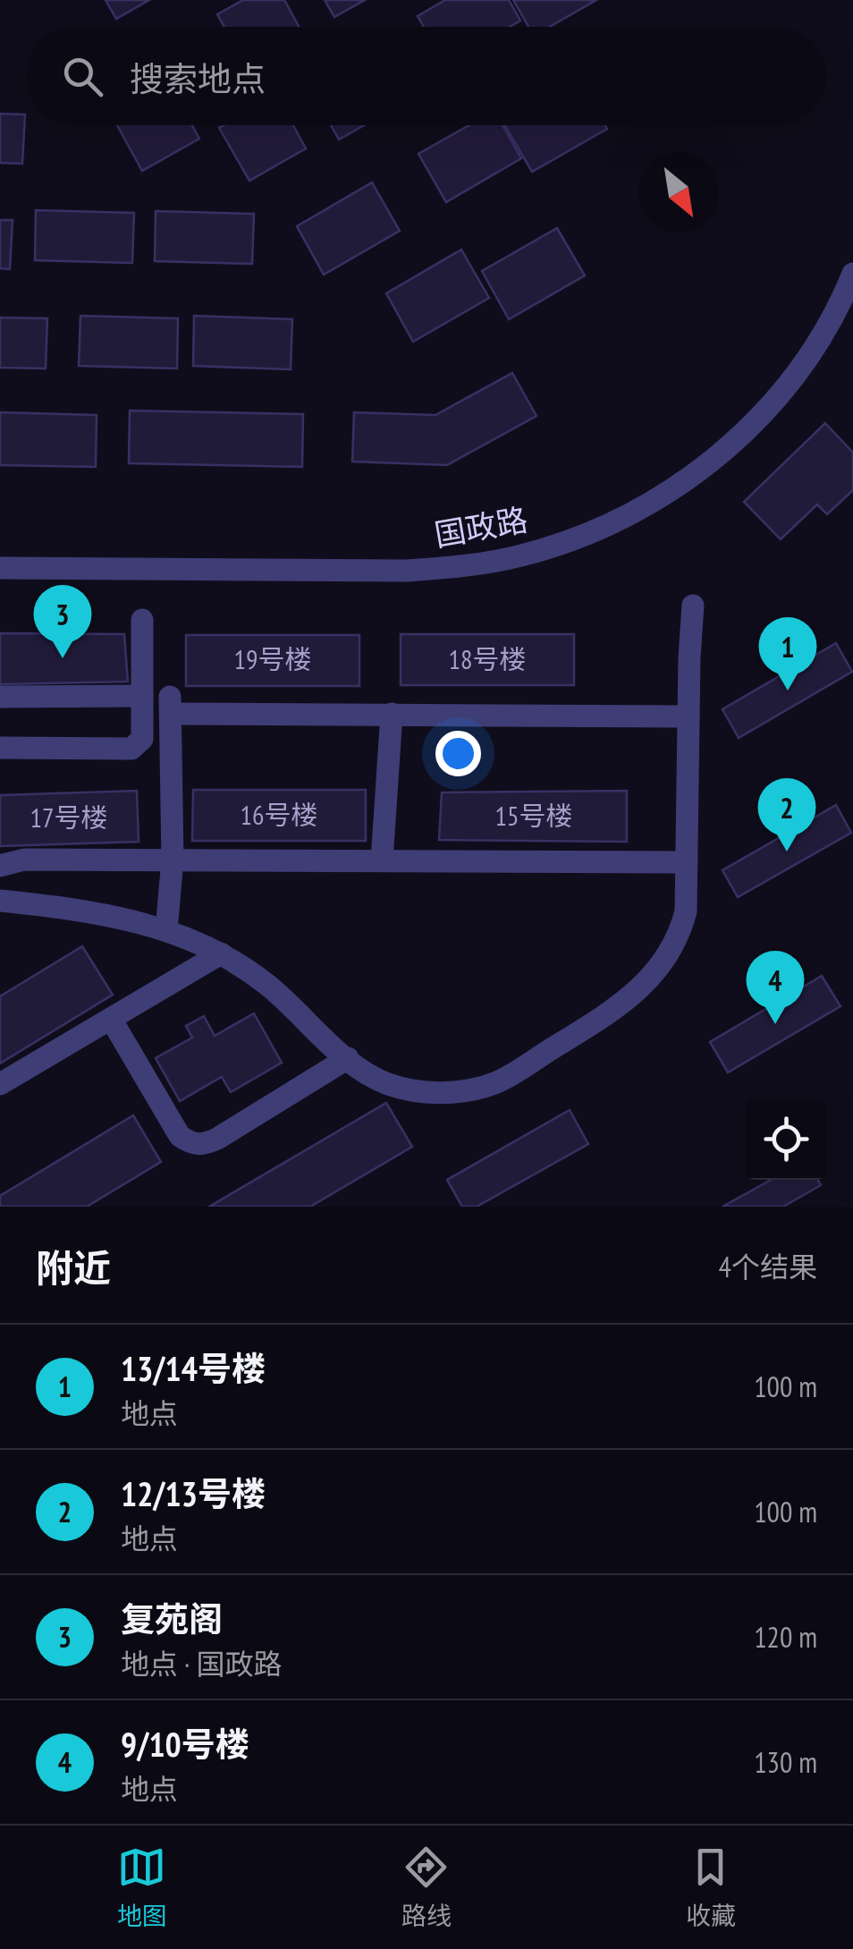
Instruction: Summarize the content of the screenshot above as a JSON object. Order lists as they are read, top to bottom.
{
  "streets": {
    "street": ["国政路"]
  },
  "house_numbers": [
    "19号楼",
    "18号楼",
    "16号楼",
    "15号楼",
    "17号楼"
  ],
  "north": "bottom right",
  "page": {
    "search": "搜索地点",
    "pins": [
      "3",
      "1",
      "2",
      "4"
    ],
    "heading": ["附近", "4个结果"],
    "list": [
      {
        "mark": "1",
        "name": "13/14号楼",
        "note": "地点",
        "value": "100 m"
      },
      {
        "mark": "2",
        "name": "12/13号楼",
        "note": "地点",
        "value": "100 m"
      },
      {
        "mark": "3",
        "name": "复苑阁",
        "note": "地点 · 国政路",
        "value": "120 m"
      },
      {
        "mark": "4",
        "name": "9/10号楼",
        "note": "地点",
        "value": "130 m"
      }
    ],
    "nav": ["地图", "路线", "收藏"]
  }
}
